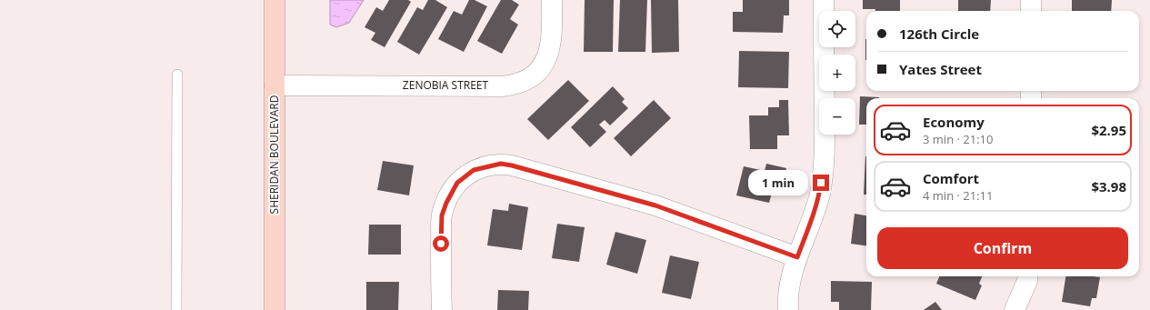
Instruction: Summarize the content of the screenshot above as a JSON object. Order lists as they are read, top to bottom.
{
  "streets": {
    "main road": ["SHERIDAN BOULEVARD"],
    "street": ["ZENOBIA STREET"]
  },
  "crossings": [
    ["ZENOBIA STREET", "SHERIDAN BOULEVARD"]
  ],
  "page": {
    "map_buttons": ["+", "−"],
    "banner": ["126th Circle", "Yates Street"],
    "list": [
      {
        "name": "Economy",
        "note": "3 min · 21:10",
        "value": "$2.95"
      },
      {
        "name": "Comfort",
        "note": "4 min · 21:11",
        "value": "$3.98"
      }
    ],
    "bubble": "1 min",
    "buttons": "Confirm"
  }
}
